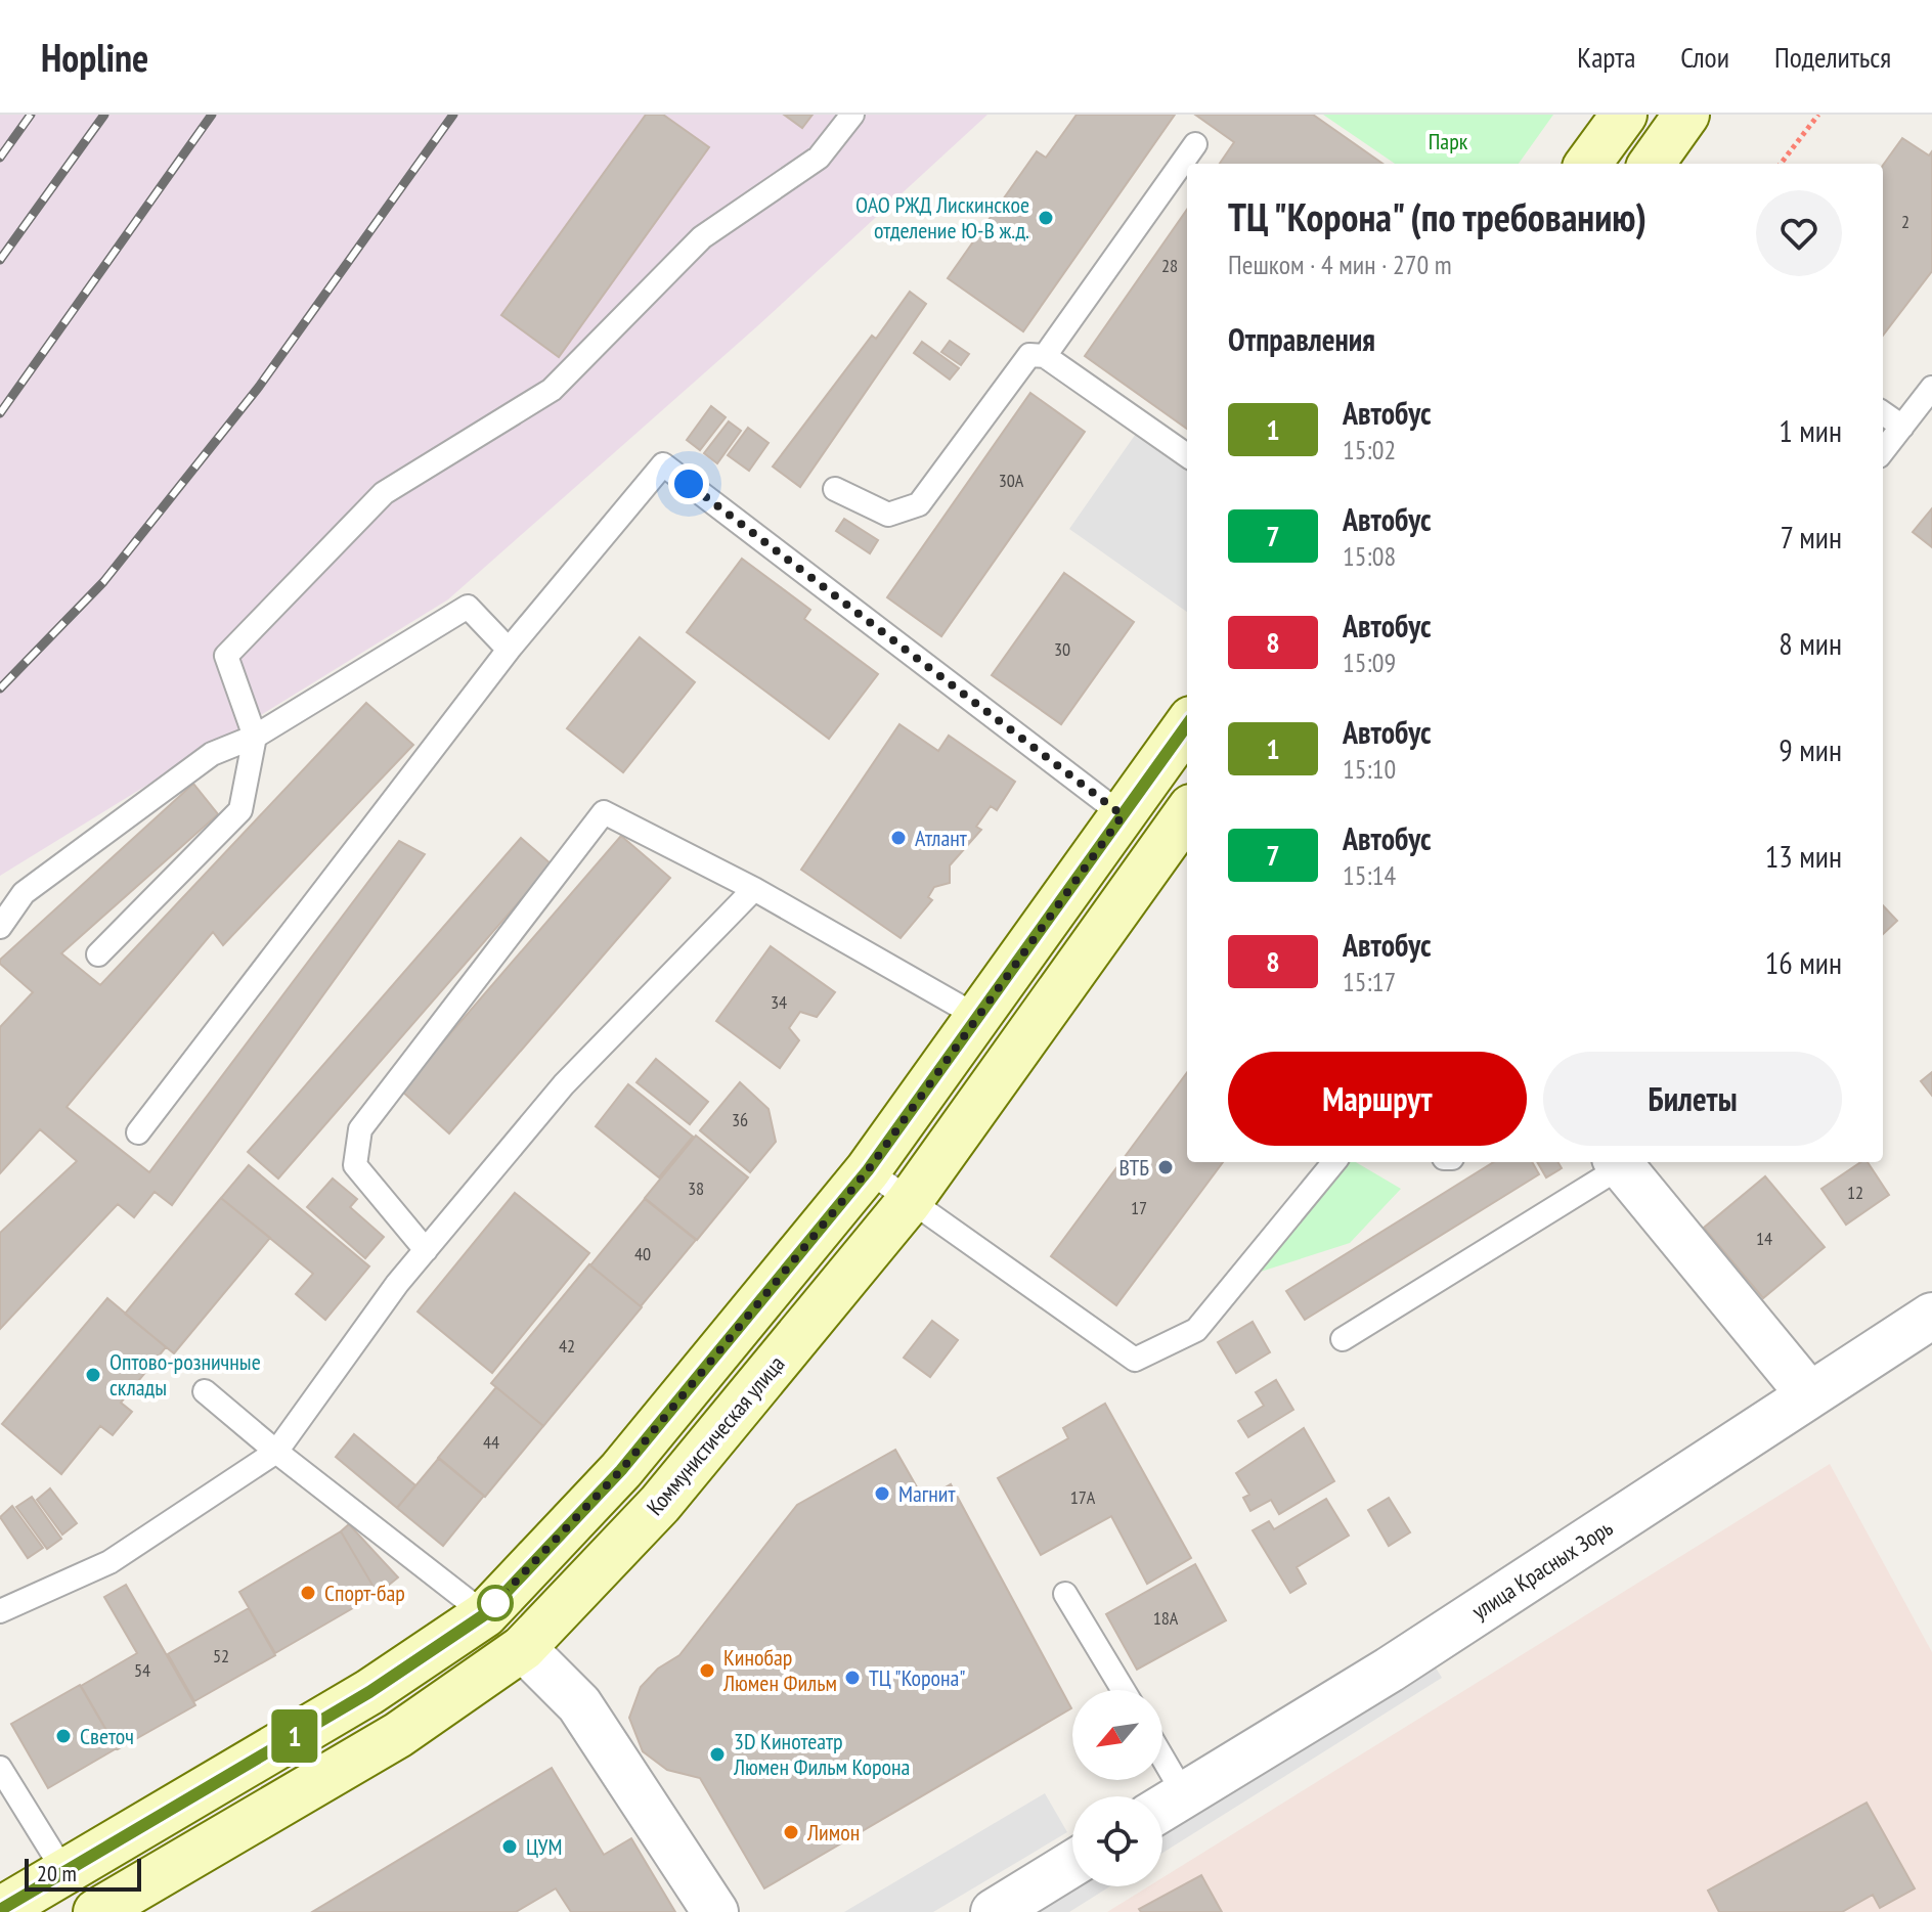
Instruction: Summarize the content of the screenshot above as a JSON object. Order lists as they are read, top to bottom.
{
  "streets": {
    "main road": ["Коммунистическая улица"],
    "street": ["улица Красных Зорь"]
  },
  "parks": ["Парк"],
  "places": [
    "ОАО РЖД Лискинское отделение Ю-В ж.д.",
    "Атлант",
    "ВТБ",
    "Оптово-розничные склады",
    "Магнит",
    "Спорт-бар",
    "Кинобар Люмен Фильм",
    "ТЦ \"Корона\"",
    "Светоч",
    "3D Кинотеатр Люмен Фильм Корона",
    "Лимон",
    "ЦУМ"
  ],
  "lines": ["bus line 1"],
  "house_numbers": [
    "2",
    "28",
    "30А",
    "30",
    "34",
    "36",
    "38",
    "12",
    "17",
    "14",
    "40",
    "42",
    "44",
    "17А",
    "18А",
    "52",
    "54"
  ],
  "scale_bar": "20 m",
  "north": "bottom left",
  "page": {
    "header": "Hopline",
    "nav": ["Карта", "Слои", "Поделиться"],
    "on_map": "1",
    "heading": [
      ["ТЦ \"Корона\" (по требованию)", "Пешком · 4 мин · 270 m"],
      "Отправления"
    ],
    "list": [
      {
        "mark": "1",
        "name": "Автобус",
        "note": "15:02",
        "value": "1 мин"
      },
      {
        "mark": "7",
        "name": "Автобус",
        "note": "15:08",
        "value": "7 мин"
      },
      {
        "mark": "8",
        "name": "Автобус",
        "note": "15:09",
        "value": "8 мин"
      },
      {
        "mark": "1",
        "name": "Автобус",
        "note": "15:10",
        "value": "9 мин"
      },
      {
        "mark": "7",
        "name": "Автобус",
        "note": "15:14",
        "value": "13 мин"
      },
      {
        "mark": "8",
        "name": "Автобус",
        "note": "15:17",
        "value": "16 мин"
      }
    ],
    "buttons": ["Маршрут", "Билеты"],
    "scale": "20 m"
  }
}
